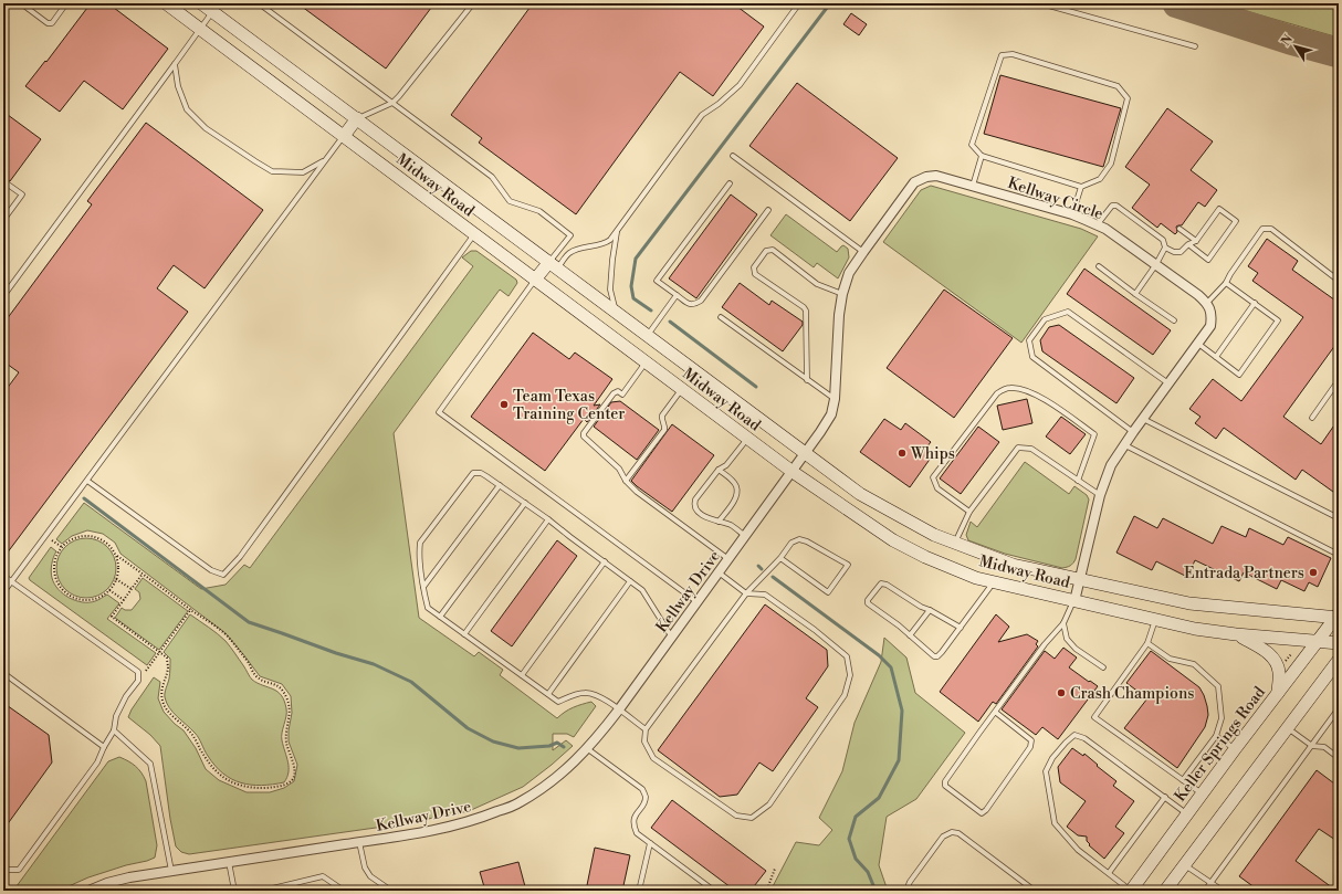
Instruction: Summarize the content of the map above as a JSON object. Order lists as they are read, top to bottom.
{
  "streets": {
    "main road": ["Midway Road", "Keller Springs Road"],
    "street": ["Kellway Circle", "Kellway Drive"]
  },
  "crossings": [
    ["Midway Road", "Kellway Circle"],
    ["Midway Road", "Kellway Drive"],
    ["Midway Road", "Keller Springs Road"],
    ["Kellway Circle", "Kellway Drive"]
  ],
  "places": [
    "Team Texas Training Center",
    "Whips",
    "Entrada Partners",
    "Crash Champions"
  ],
  "north": "top left"
}
